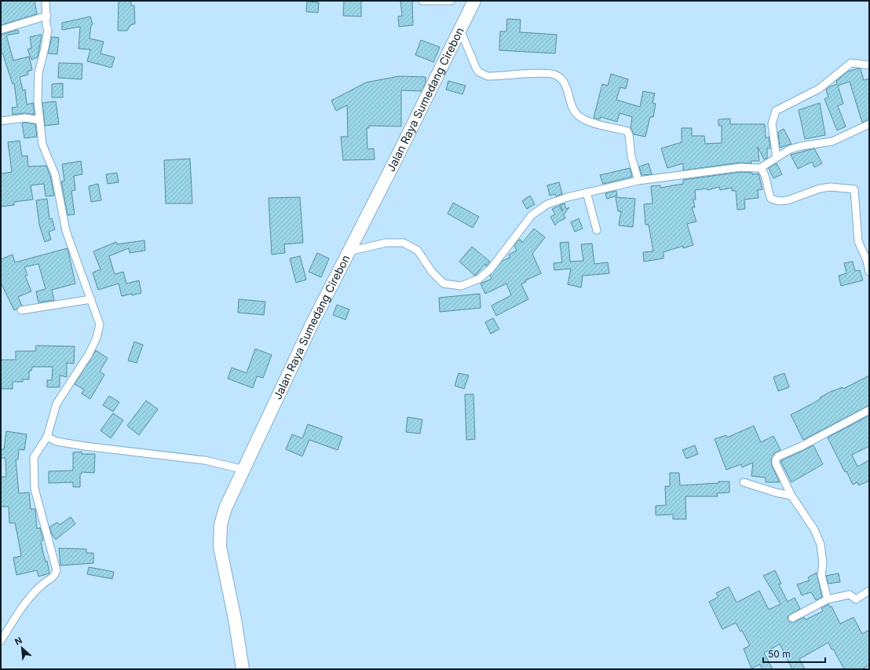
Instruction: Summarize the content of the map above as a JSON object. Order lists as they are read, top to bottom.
{
  "streets": {
    "highway": ["Jalan Raya Sumedang Cirebon"]
  },
  "scale_bar": "50 m",
  "north": "top left"
}
